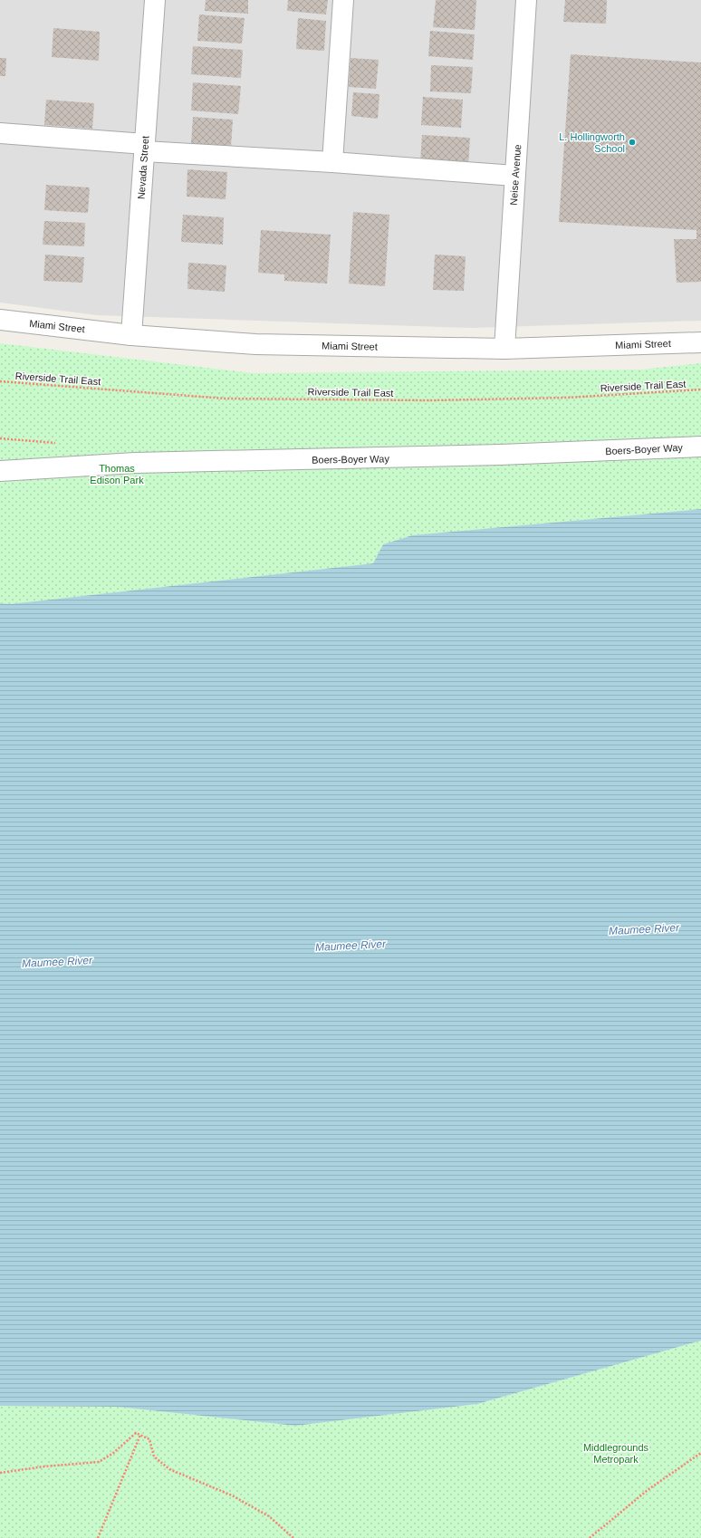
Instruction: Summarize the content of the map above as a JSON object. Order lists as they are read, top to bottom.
{
  "streets": {
    "street": [
      "Nevada Street",
      "Neise Avenue",
      "Miami Street",
      "Boers-Boyer Way"
    ],
    "path": ["Riverside Trail East"]
  },
  "crossings": [
    ["Nevada Street", "Miami Street"],
    ["Neise Avenue", "Miami Street"]
  ],
  "water": ["Maumee River"],
  "parks": ["Thomas Edison Park", "Middlegrounds Metropark"],
  "places": ["L. Hollingworth School"]
}
